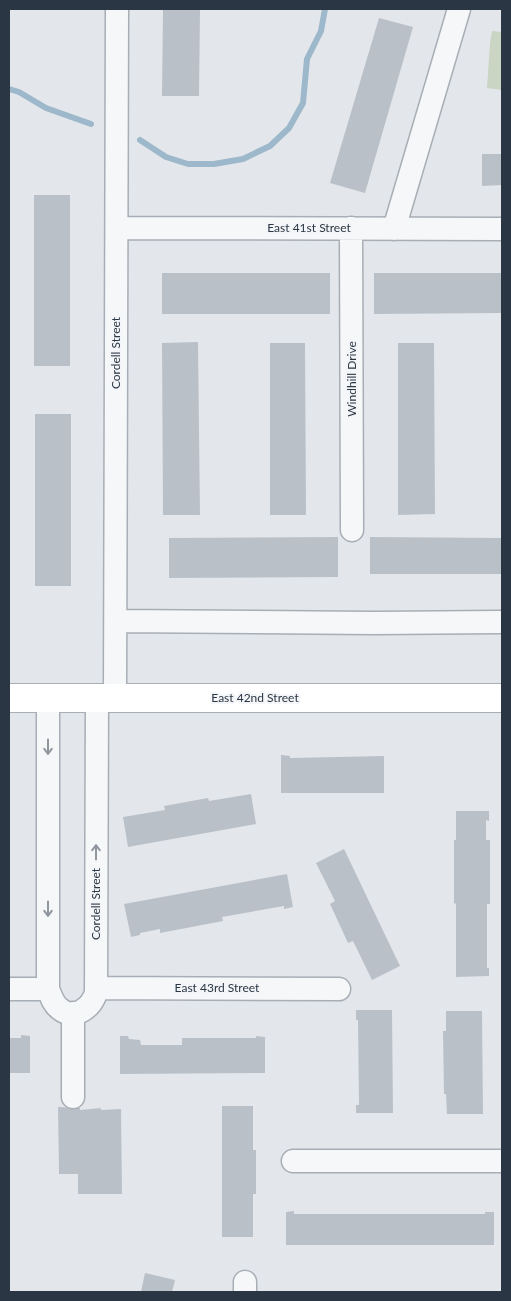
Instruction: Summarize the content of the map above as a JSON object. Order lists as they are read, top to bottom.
{
  "streets": {
    "street": [
      "East 41st Street",
      "Cordell Street",
      "Windhill Drive",
      "East 42nd Street",
      "East 43rd Street"
    ]
  },
  "crossings": [
    ["East 41st Street", "Cordell Street"],
    ["East 41st Street", "Windhill Drive"],
    ["Cordell Street", "East 42nd Street"],
    ["Cordell Street", "East 43rd Street"]
  ]
}
